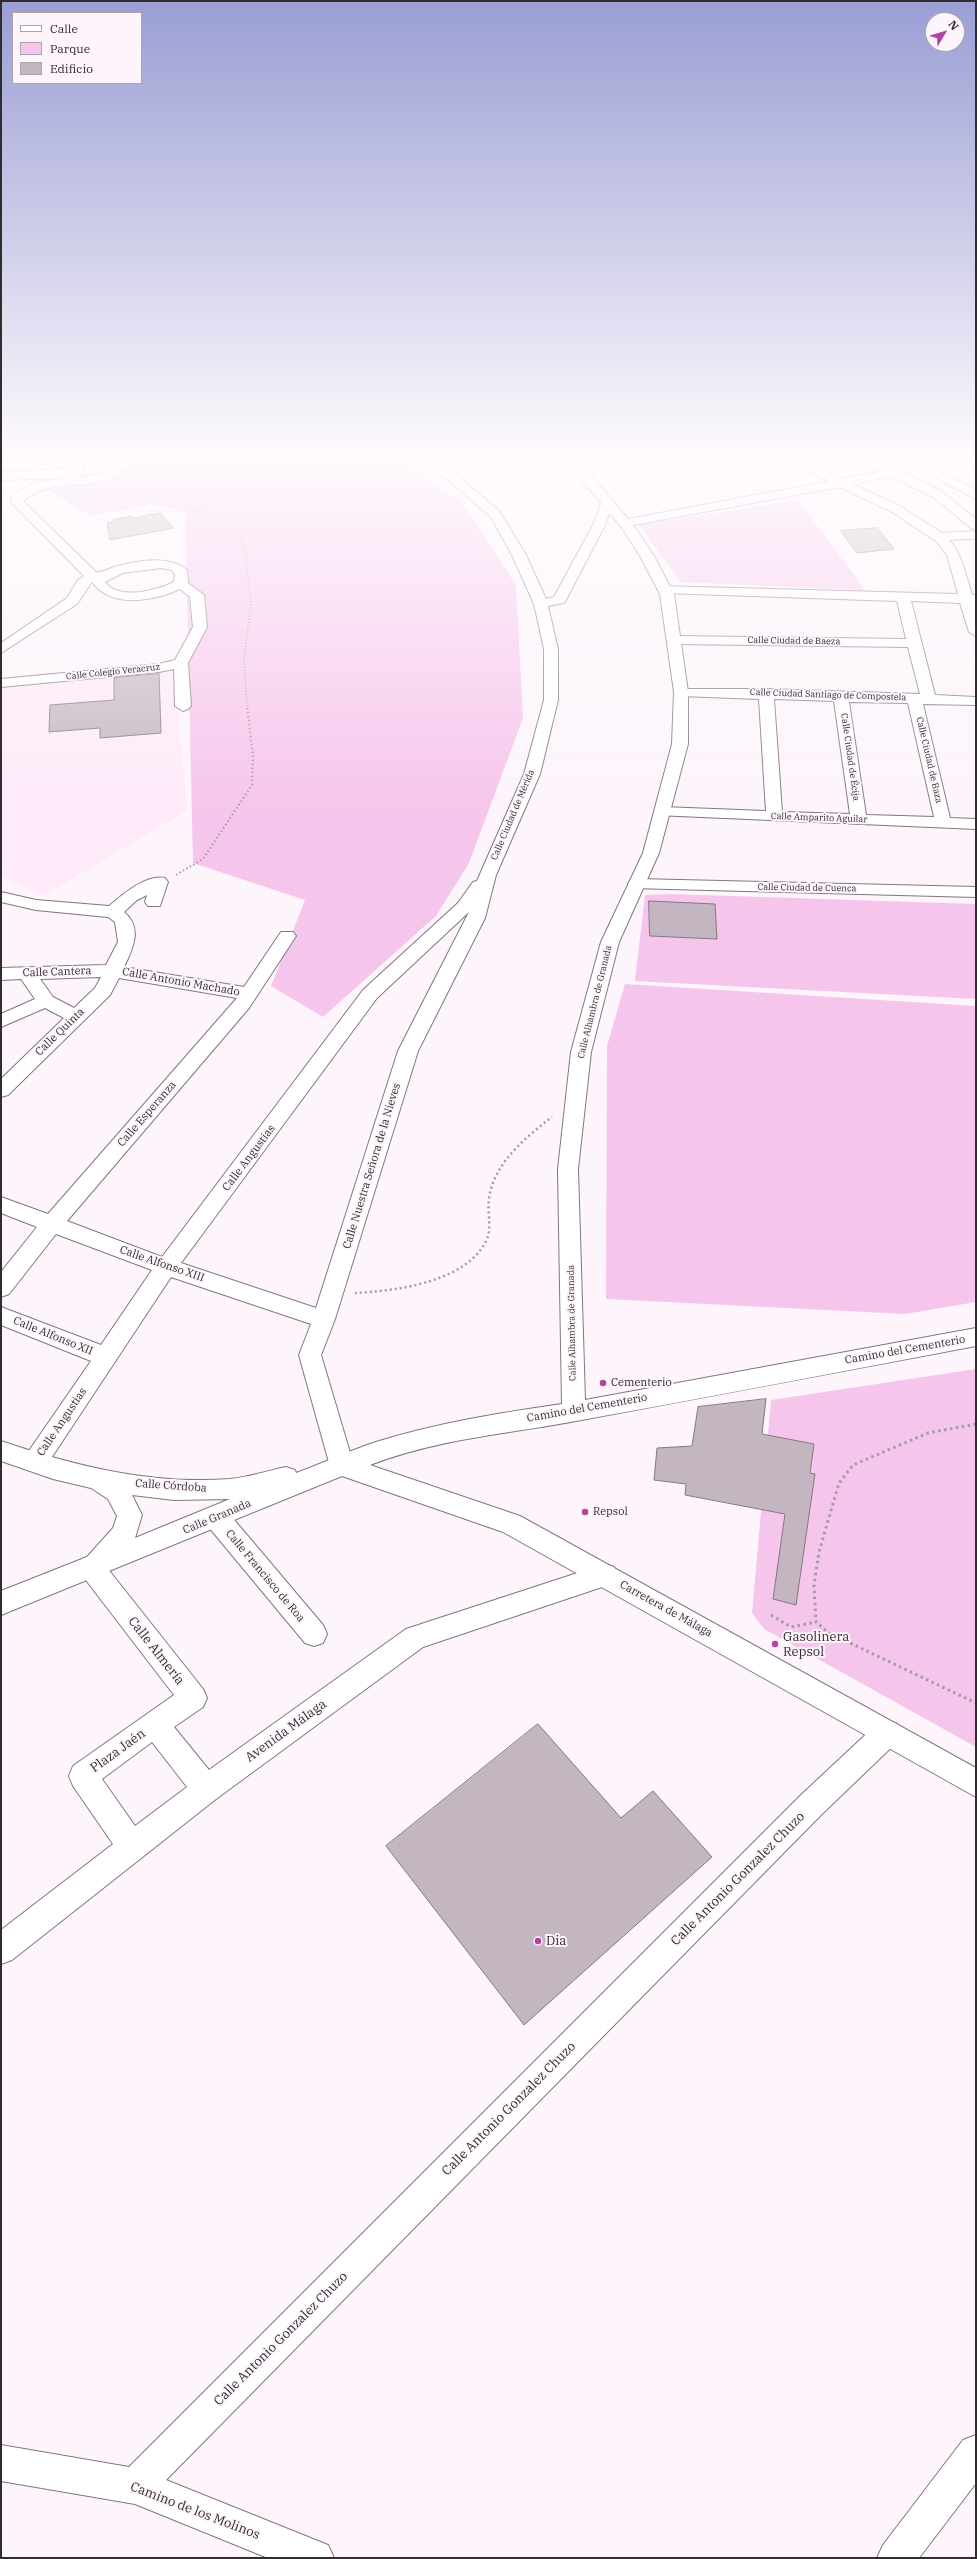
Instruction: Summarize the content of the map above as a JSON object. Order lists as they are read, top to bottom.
{
  "streets": {
    "street": [
      "Calle Ciudad de Baeza",
      "Calle Colegio Veracruz",
      "Calle Ciudad Santiago de Compostela",
      "Calle Ciudad de Écija",
      "Calle Ciudad de Baza",
      "Calle Ciudad de Mérida",
      "Calle Amparito Aguilar",
      "Calle Ciudad de Cuenca",
      "Calle Cantera",
      "Calle Antonio Machado",
      "Calle Alhambra de Granada",
      "Calle Quinta",
      "Calle Esperanza",
      "Calle Angustias",
      "Calle Nuestra Señora de la Nieves",
      "Calle Alfonso XIII",
      "Calle Alfonso XII",
      "Camino del Cementerio",
      "Calle Córdoba",
      "Calle Granada",
      "Calle Francisco de Roa",
      "Carretera de Málaga",
      "Calle Almería",
      "Avenida Málaga",
      "Plaza Jaén",
      "Calle Antonio Gonzalez Chuzo",
      "Camino de los Molinos"
    ]
  },
  "crossings": [
    ["Calle Ciudad de Baeza", "Calle Ciudad de Baza"],
    ["Calle Ciudad de Baeza", "Calle Alhambra de Granada"],
    ["Calle Ciudad Santiago de Compostela", "Calle Ciudad de Écija"],
    ["Calle Ciudad Santiago de Compostela", "Calle Ciudad de Baza"],
    ["Calle Ciudad Santiago de Compostela", "Calle Alhambra de Granada"],
    ["Calle Ciudad de Écija", "Calle Amparito Aguilar"],
    ["Calle Ciudad de Baza", "Calle Amparito Aguilar"],
    ["Calle Ciudad de Mérida", "Calle Angustias"],
    ["Calle Ciudad de Mérida", "Calle Nuestra Señora de la Nieves"],
    ["Calle Amparito Aguilar", "Calle Alhambra de Granada"],
    ["Calle Ciudad de Cuenca", "Calle Alhambra de Granada"],
    ["Calle Cantera", "Calle Antonio Machado"],
    ["Calle Cantera", "Calle Quinta"],
    ["Calle Antonio Machado", "Calle Quinta"],
    ["Calle Antonio Machado", "Calle Esperanza"],
    ["Calle Alhambra de Granada", "Camino del Cementerio"],
    ["Calle Esperanza", "Calle Alfonso XIII"],
    ["Calle Angustias", "Calle Nuestra Señora de la Nieves"],
    ["Calle Angustias", "Calle Alfonso XIII"],
    ["Calle Angustias", "Calle Alfonso XII"],
    ["Calle Angustias", "Calle Córdoba"],
    ["Calle Nuestra Señora de la Nieves", "Calle Alfonso XIII"],
    ["Calle Nuestra Señora de la Nieves", "Camino del Cementerio"],
    ["Calle Nuestra Señora de la Nieves", "Calle Córdoba"],
    ["Calle Nuestra Señora de la Nieves", "Calle Granada"],
    ["Calle Nuestra Señora de la Nieves", "Carretera de Málaga"],
    ["Camino del Cementerio", "Calle Córdoba"],
    ["Camino del Cementerio", "Calle Granada"],
    ["Camino del Cementerio", "Carretera de Málaga"],
    ["Calle Córdoba", "Calle Granada"],
    ["Calle Córdoba", "Carretera de Málaga"],
    ["Calle Granada", "Calle Francisco de Roa"],
    ["Calle Granada", "Carretera de Málaga"],
    ["Calle Granada", "Calle Almería"],
    ["Carretera de Málaga", "Avenida Málaga"],
    ["Carretera de Málaga", "Calle Antonio Gonzalez Chuzo"],
    ["Calle Almería", "Plaza Jaén"],
    ["Avenida Málaga", "Plaza Jaén"],
    ["Calle Antonio Gonzalez Chuzo", "Camino de los Molinos"]
  ],
  "places": [
    "Cementerio",
    "Repsol",
    "Gasolinera Repsol",
    "Dia"
  ],
  "legend": ["Calle", "Parque", "Edificio"],
  "north": "top right"
}
